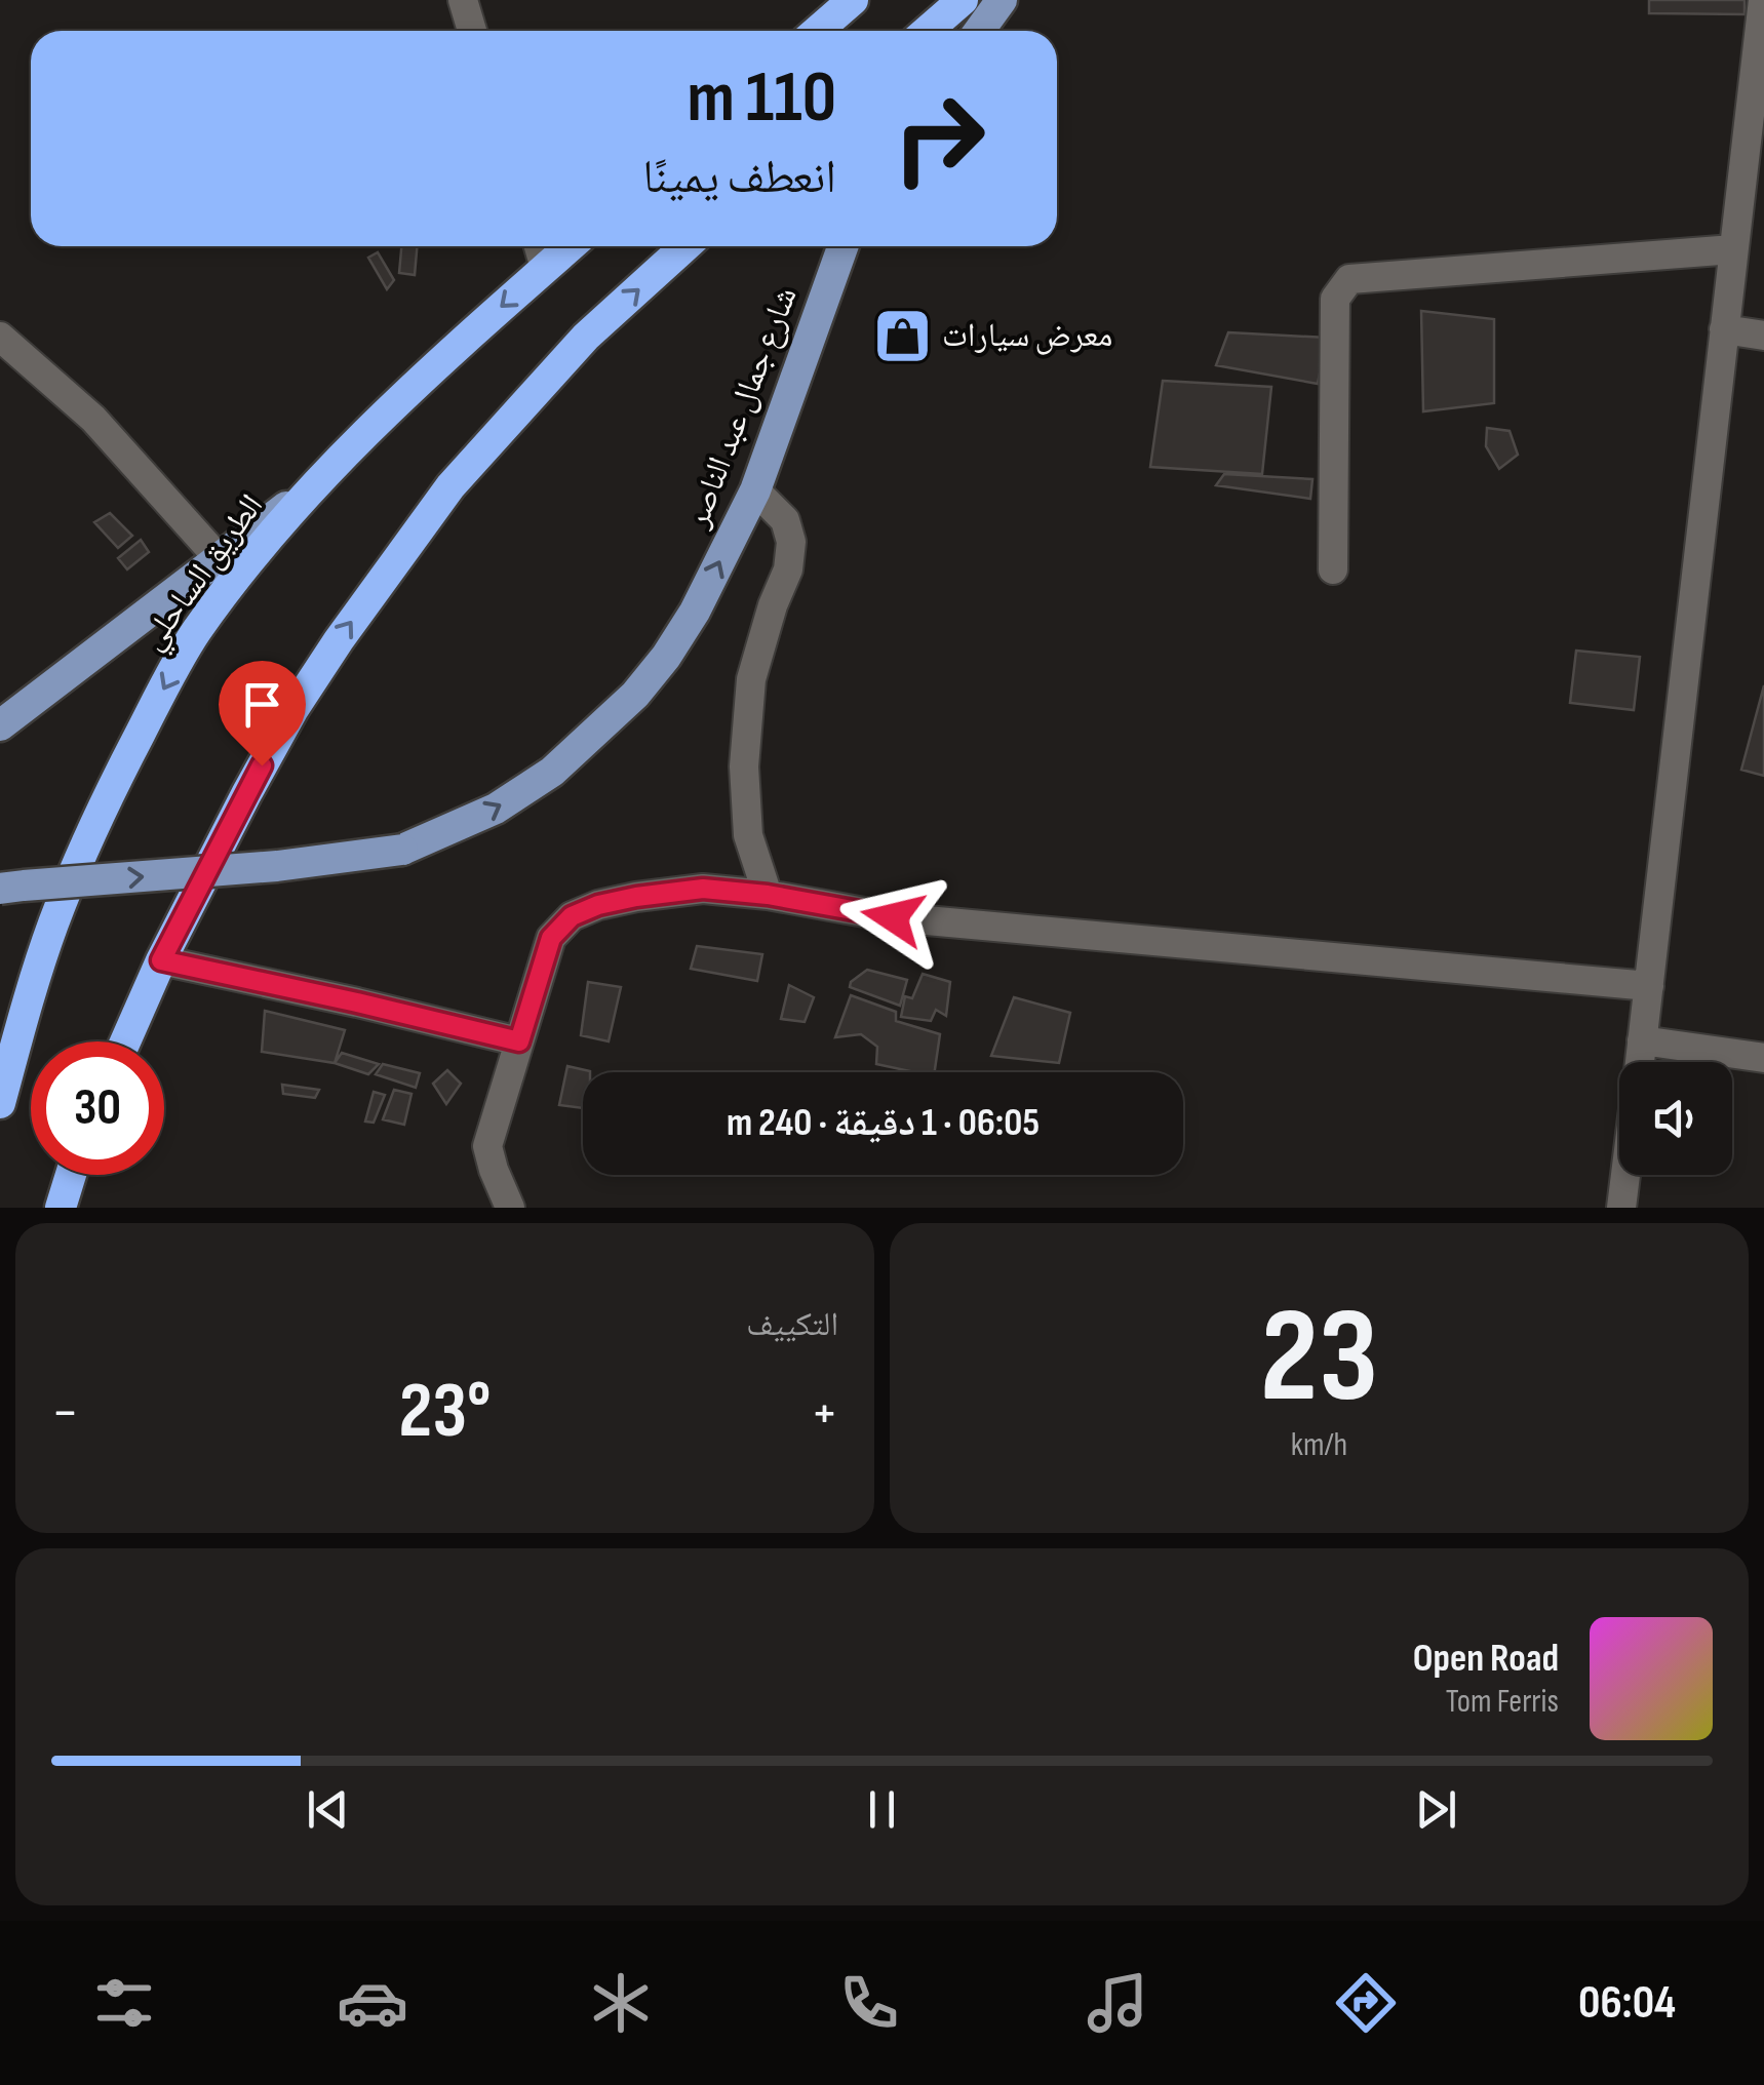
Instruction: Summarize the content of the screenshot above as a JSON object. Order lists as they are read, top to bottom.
{
  "streets": {
    "highway": ["الطريق الساحلي"],
    "main road": ["شارع جمال عبد الناصر"]
  },
  "one_way": ["شارع جمال عبد الناصر"],
  "places": {
    "shop": ["معرض سيارات"]
  },
  "page": {
    "turn": ["110 m", "انعطف يمينًا"],
    "limit": "30",
    "trip": "06:05 · 1 دقيقة · 240 m",
    "tile": [
      ["23", "km/h"],
      "التكييف"
    ],
    "heat": ["−", "23°", "+"],
    "song": ["Open Road", "Tom Ferris"],
    "tabs": "06:04"
  }
}
